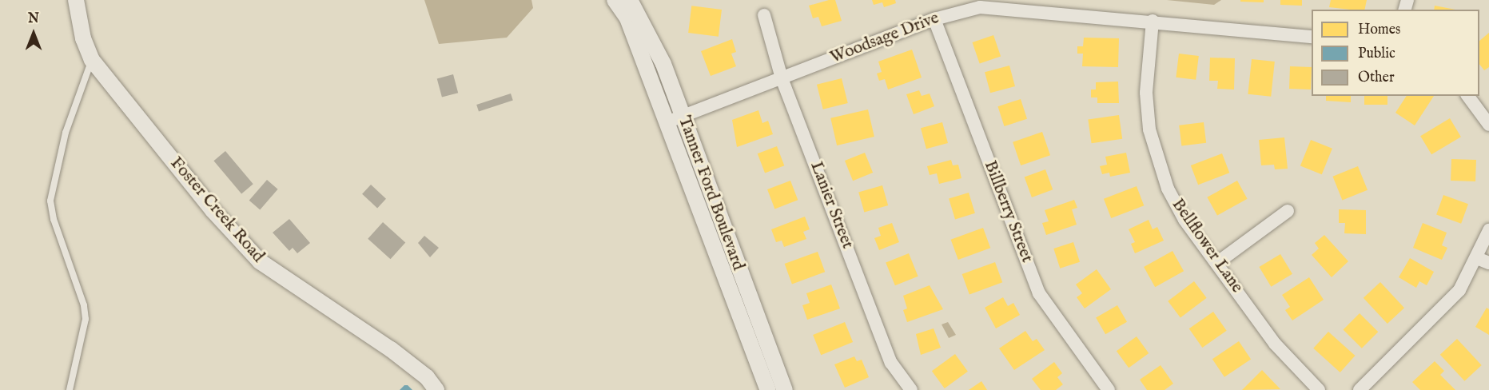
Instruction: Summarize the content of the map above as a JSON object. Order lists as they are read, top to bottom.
{
  "streets": {
    "street": [
      "Woodsage Drive",
      "Tanner Ford Boulevard",
      "Lanier Street",
      "Foster Creek Road",
      "Billberry Street",
      "Bellflower Lane"
    ]
  },
  "crossings": [
    ["Woodsage Drive", "Tanner Ford Boulevard"],
    ["Woodsage Drive", "Lanier Street"],
    ["Woodsage Drive", "Billberry Street"],
    ["Woodsage Drive", "Bellflower Lane"]
  ],
  "legend": ["Homes", "Public", "Other"],
  "north": "top"
}
